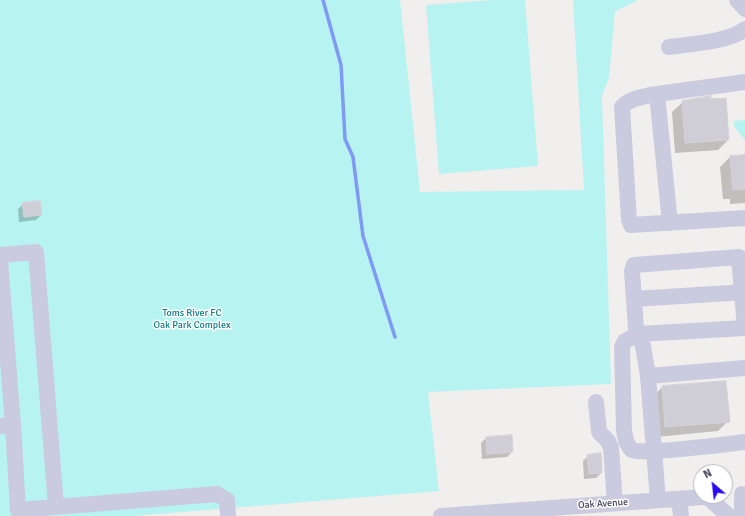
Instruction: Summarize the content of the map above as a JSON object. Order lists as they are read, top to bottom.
{
  "streets": {
    "street": ["Oak Avenue"]
  },
  "parks": ["Toms River FC Oak Park Complex"],
  "north": "top left"
}
